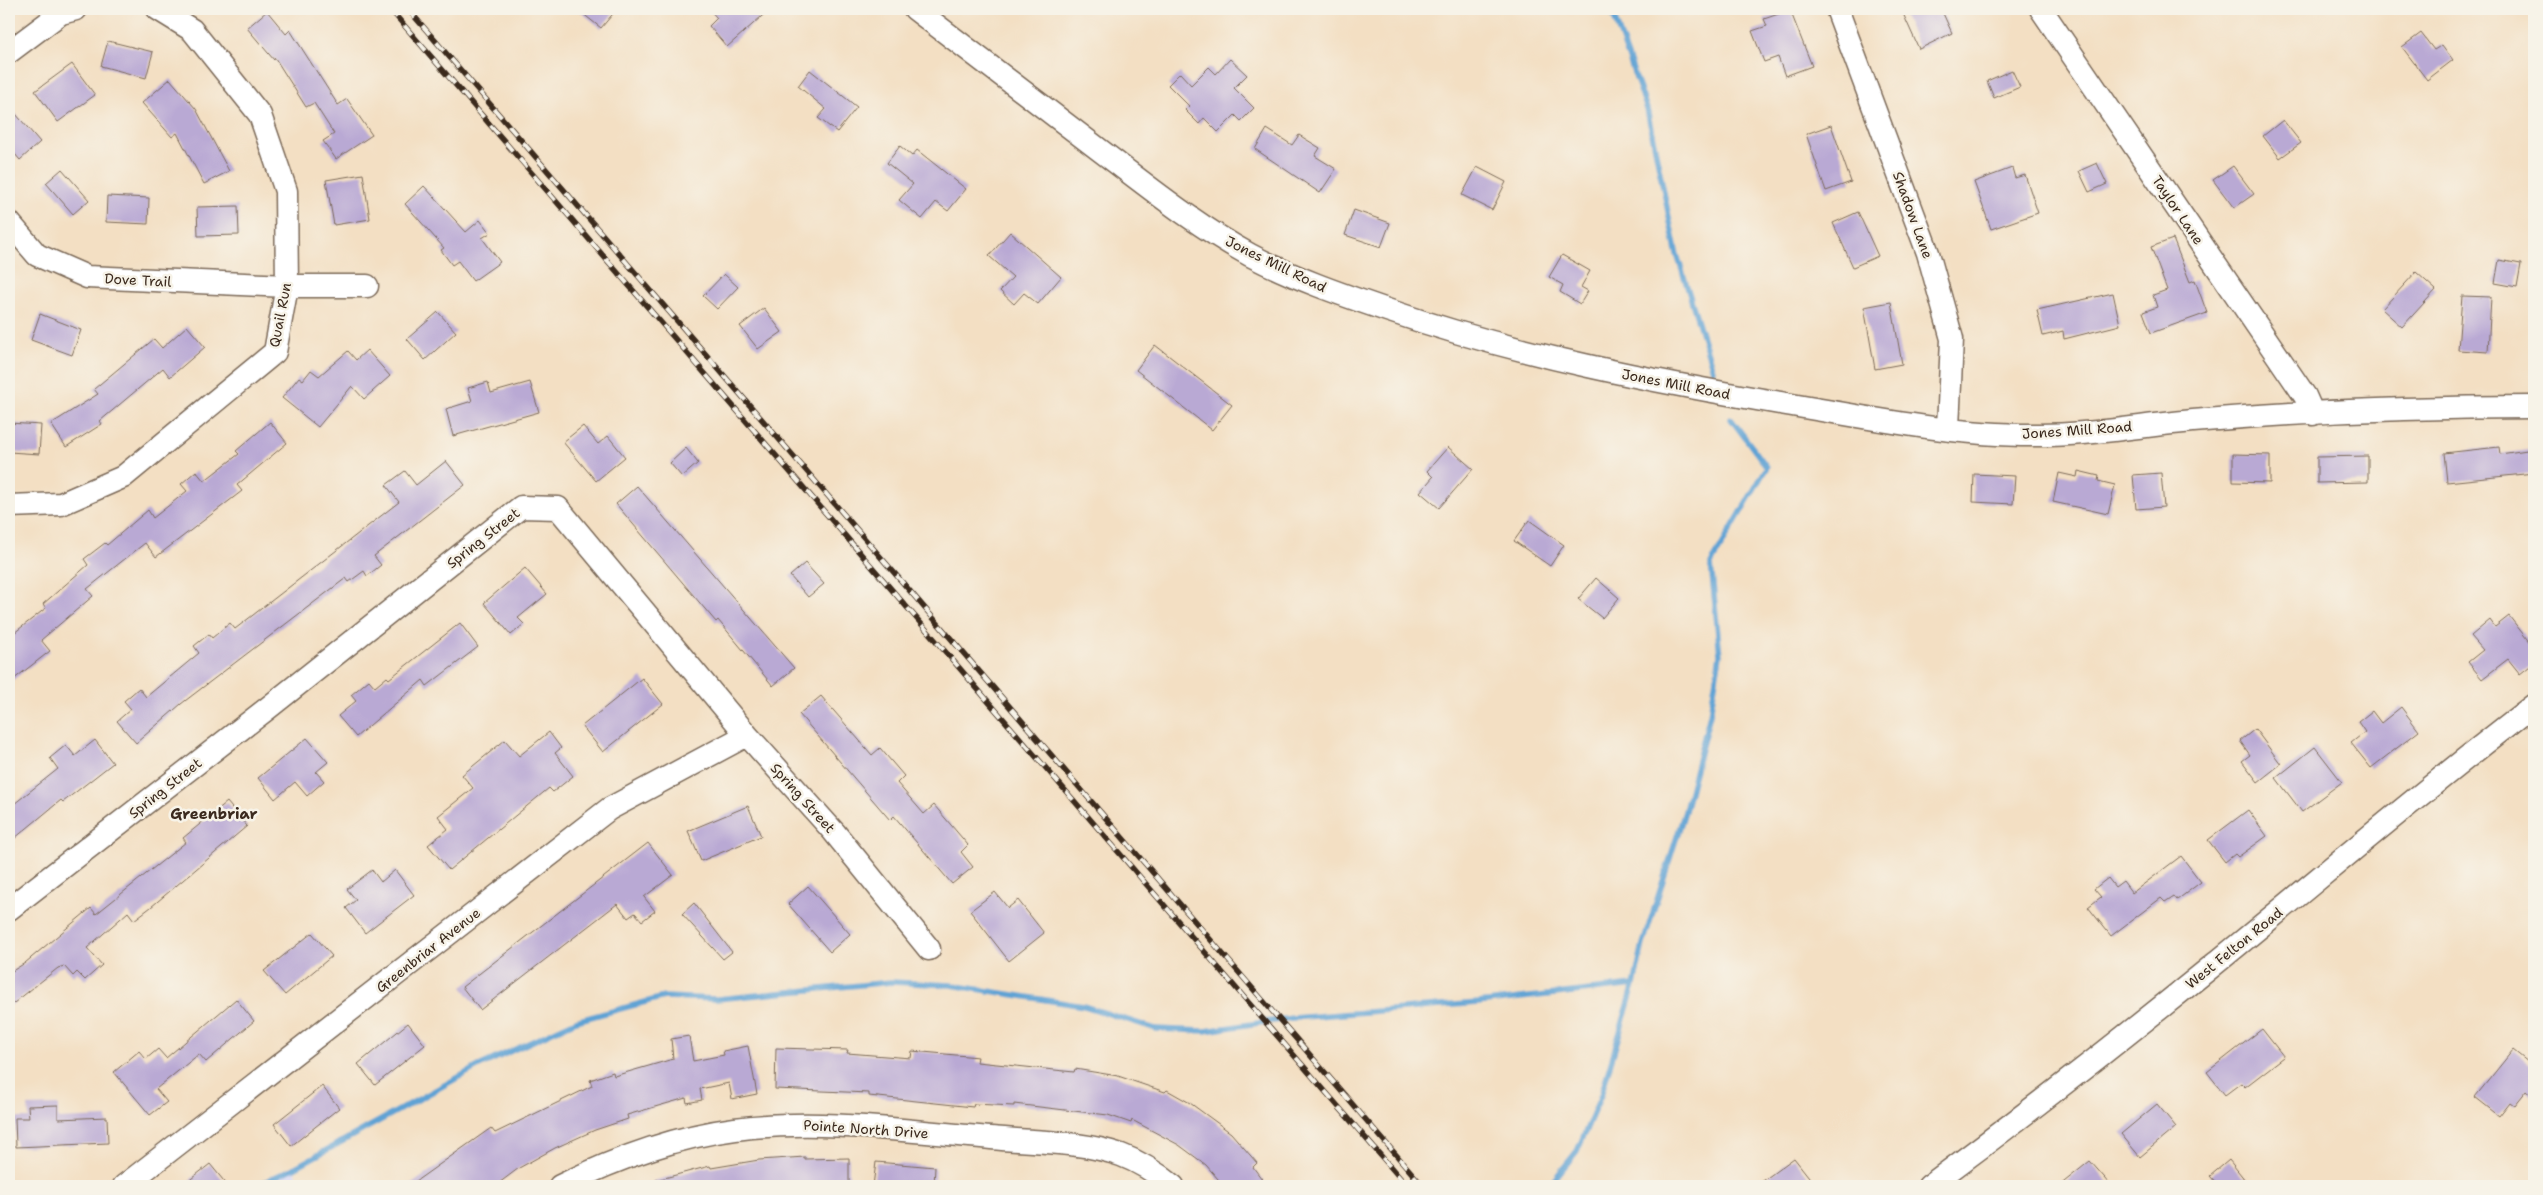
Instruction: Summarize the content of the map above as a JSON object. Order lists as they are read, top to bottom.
{
  "streets": {
    "street": [
      "Taylor Lane",
      "Shadow Lane",
      "Jones Mill Road",
      "Dove Trail",
      "Quail Run",
      "Spring Street",
      "West Felton Road",
      "Greenbriar Avenue",
      "Pointe North Drive"
    ]
  },
  "crossings": [
    ["Taylor Lane", "Jones Mill Road"],
    ["Shadow Lane", "Jones Mill Road"],
    ["Dove Trail", "Quail Run"],
    ["Spring Street", "Greenbriar Avenue"]
  ],
  "districts": ["Greenbriar"]
}
